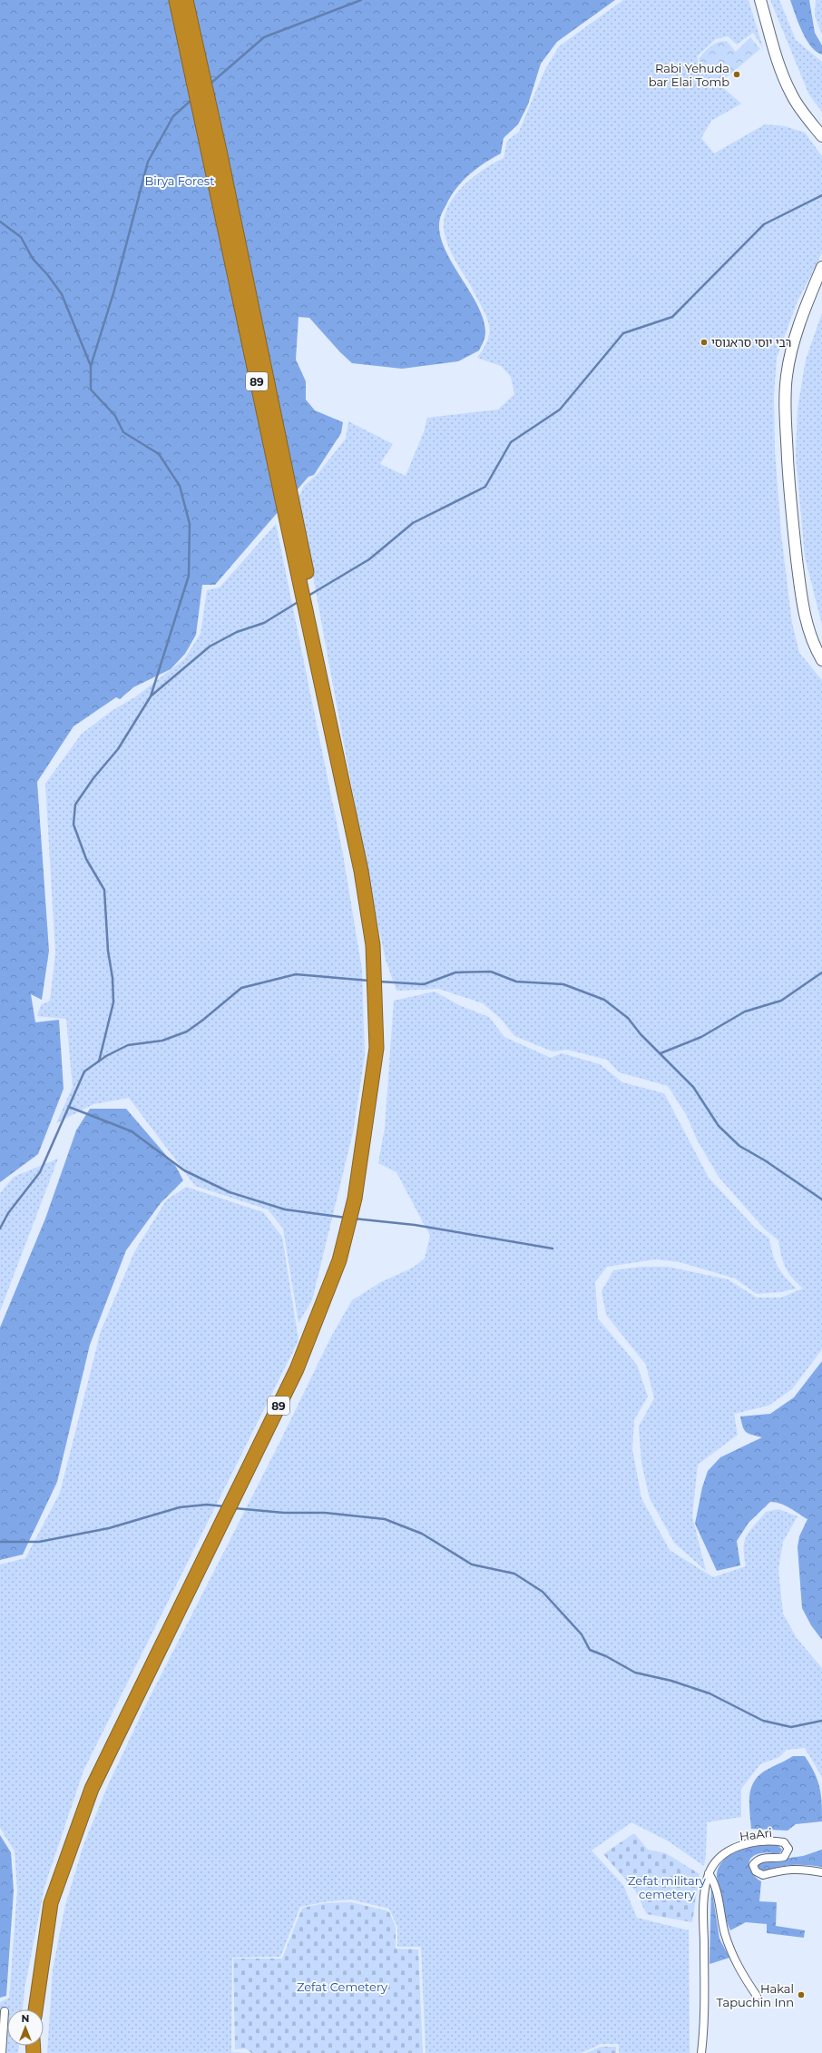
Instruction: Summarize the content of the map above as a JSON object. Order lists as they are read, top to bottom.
{
  "streets": {
    "highway": ["89"],
    "street": ["HaAri"]
  },
  "parks": ["Birya Forest", "Zefat military cemetery", "Zefat Cemetery"],
  "places": ["Rabi Yehuda bar Elai Tomb", "רבי יוסי סראגוסי", "Hakal Tapuchin Inn"],
  "north": "top"
}
